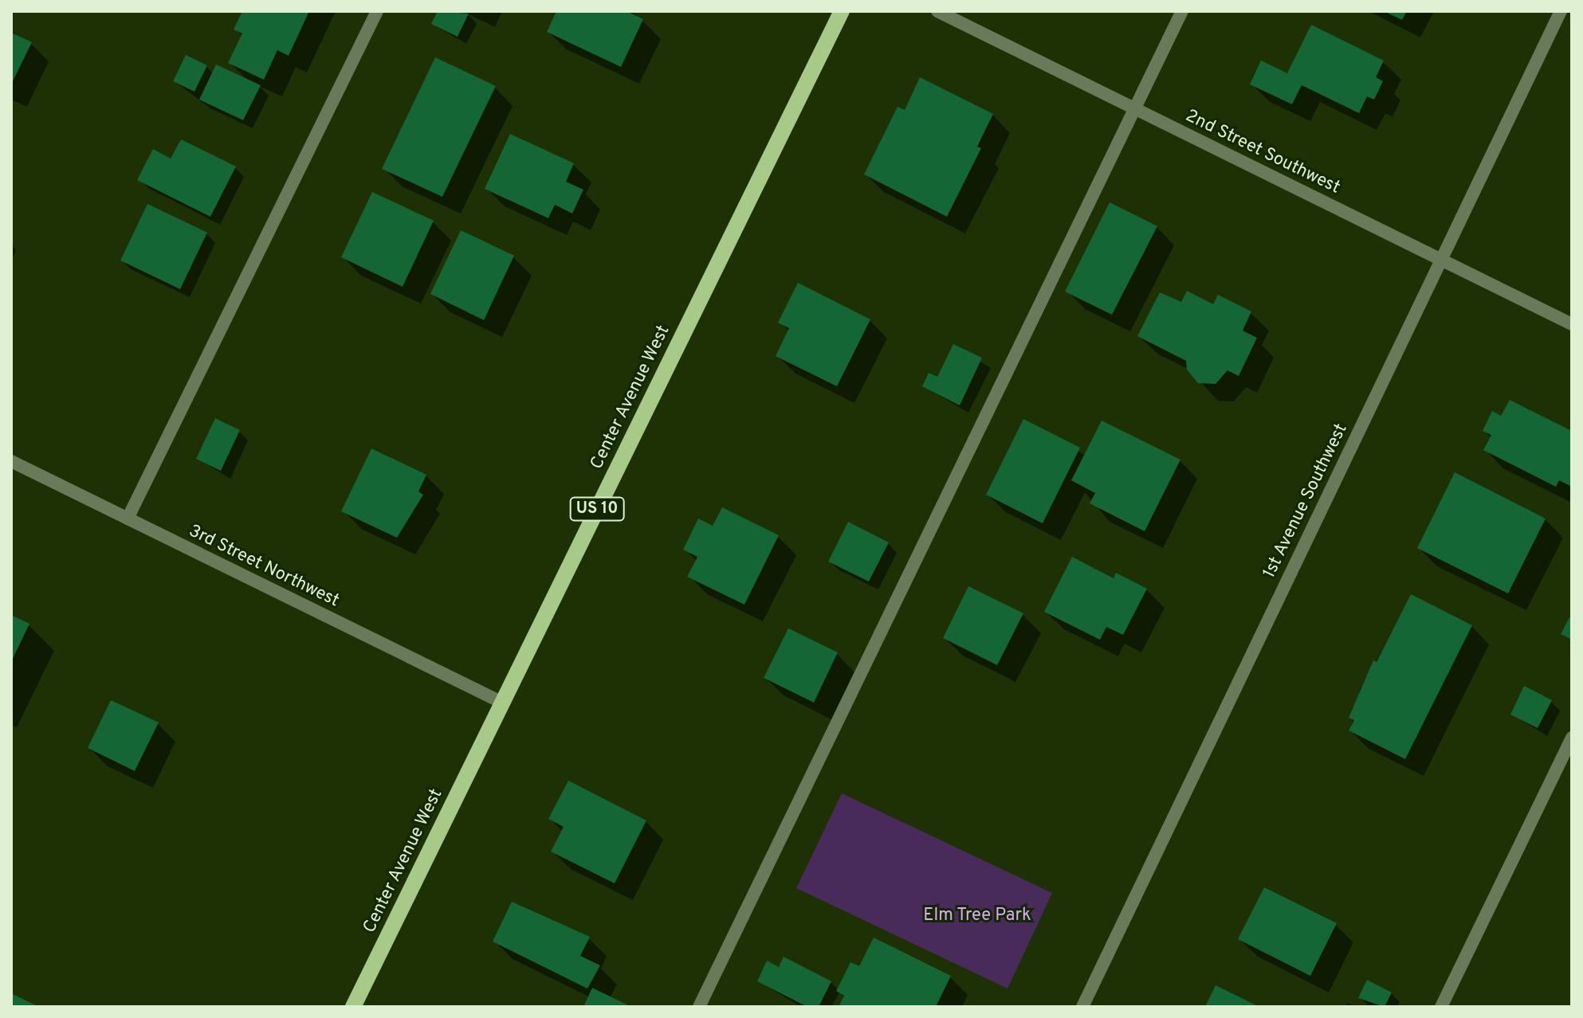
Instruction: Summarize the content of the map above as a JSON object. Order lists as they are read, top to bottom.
{
  "streets": {
    "main road": ["Center Avenue West", "US 10"],
    "street": ["2nd Street Southwest", "1st Avenue Southwest", "3rd Street Northwest"]
  },
  "crossings": [
    ["2nd Street Southwest", "1st Avenue Southwest"],
    ["Center Avenue West", "3rd Street Northwest"]
  ],
  "parks": ["Elm Tree Park"]
}
